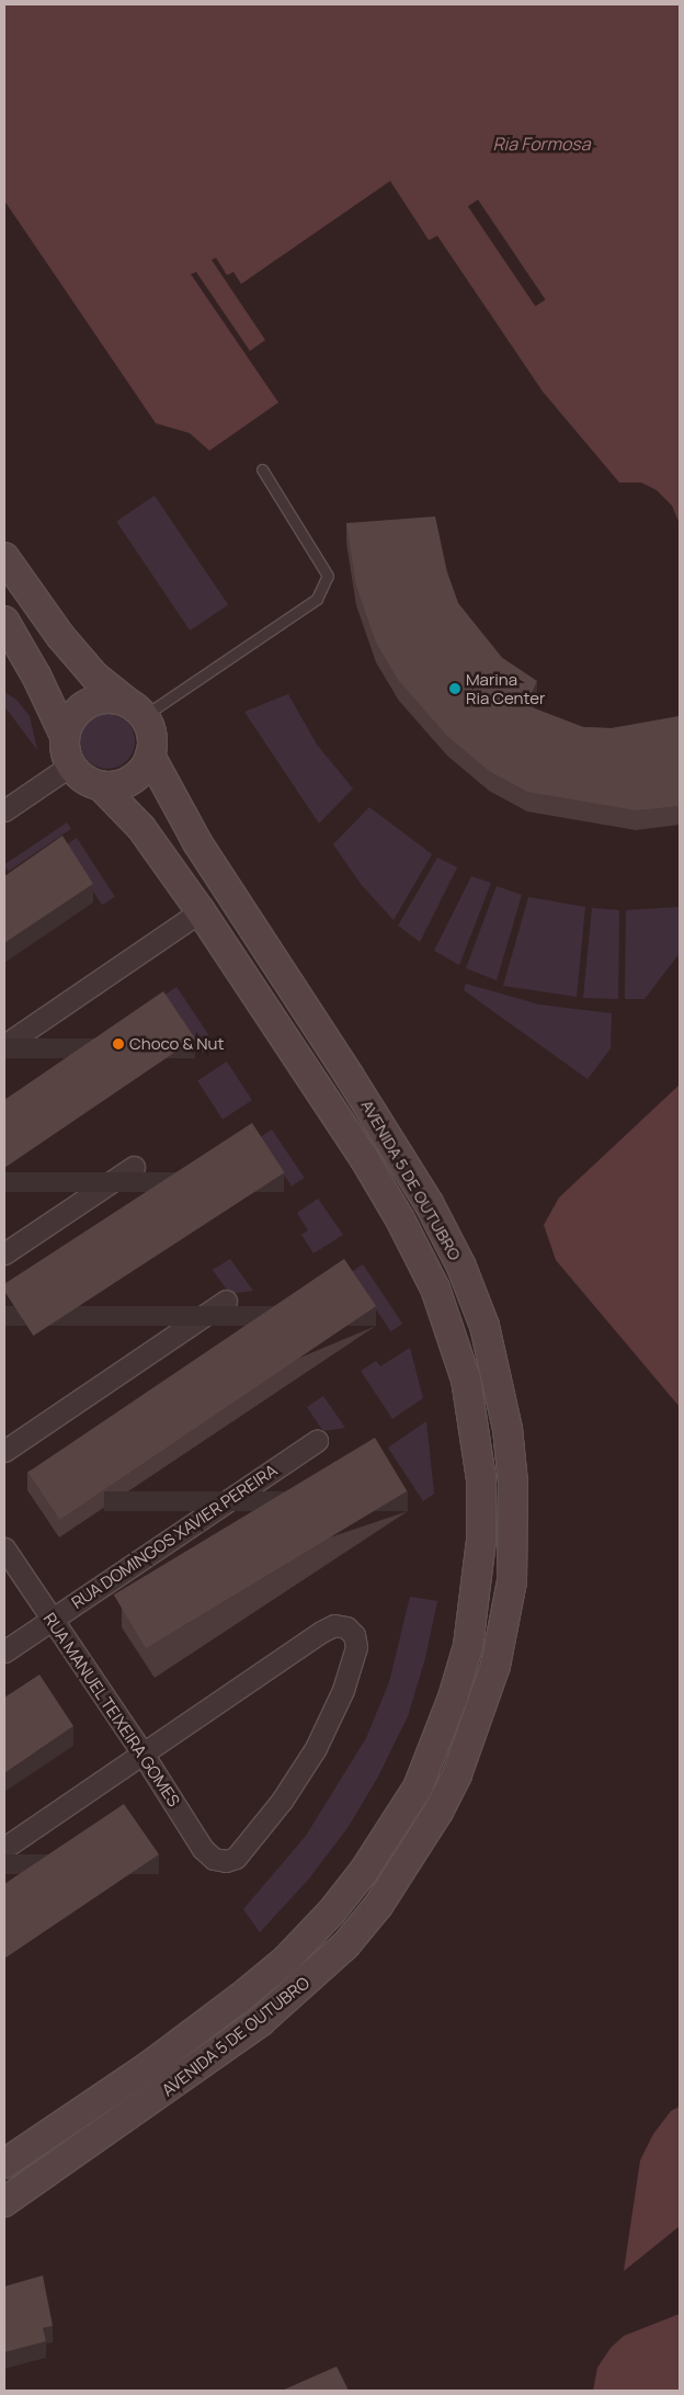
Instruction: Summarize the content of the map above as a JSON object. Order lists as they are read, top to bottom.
{
  "streets": {
    "main road": ["AVENIDA 5 DE OUTUBRO"],
    "street": ["RUA DOMINGOS XAVIER PEREIRA", "RUA MANUEL TEIXEIRA GOMES"]
  },
  "crossings": [
    ["RUA DOMINGOS XAVIER PEREIRA", "RUA MANUEL TEIXEIRA GOMES"]
  ],
  "water": ["Ria Formosa"],
  "places": ["Marina Ria Center", "Choco & Nut"]
}
